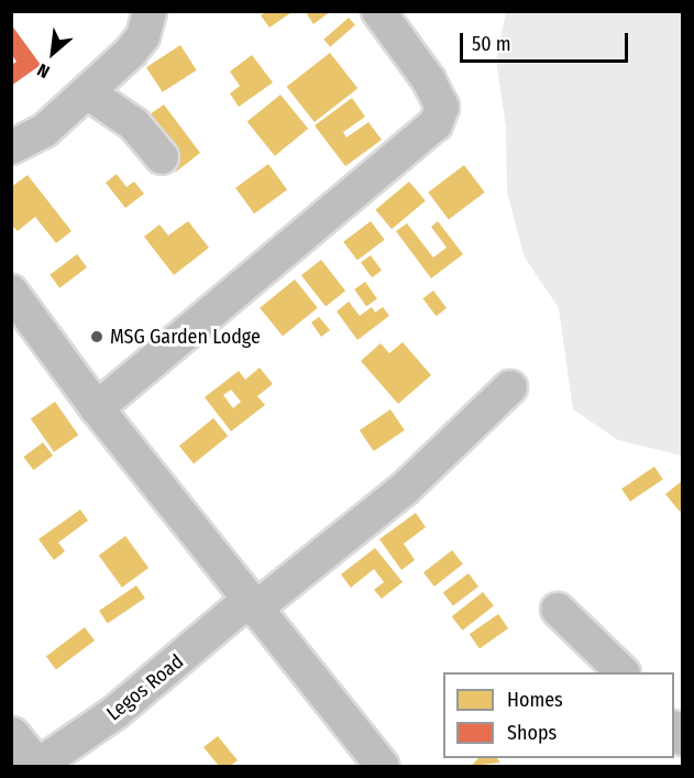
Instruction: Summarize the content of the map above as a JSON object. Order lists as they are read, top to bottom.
{
  "streets": {
    "street": ["Legos Road"]
  },
  "places": ["MSG Garden Lodge"],
  "legend": ["Homes", "Shops"],
  "scale_bar": "50 m",
  "north": "bottom left"
}
